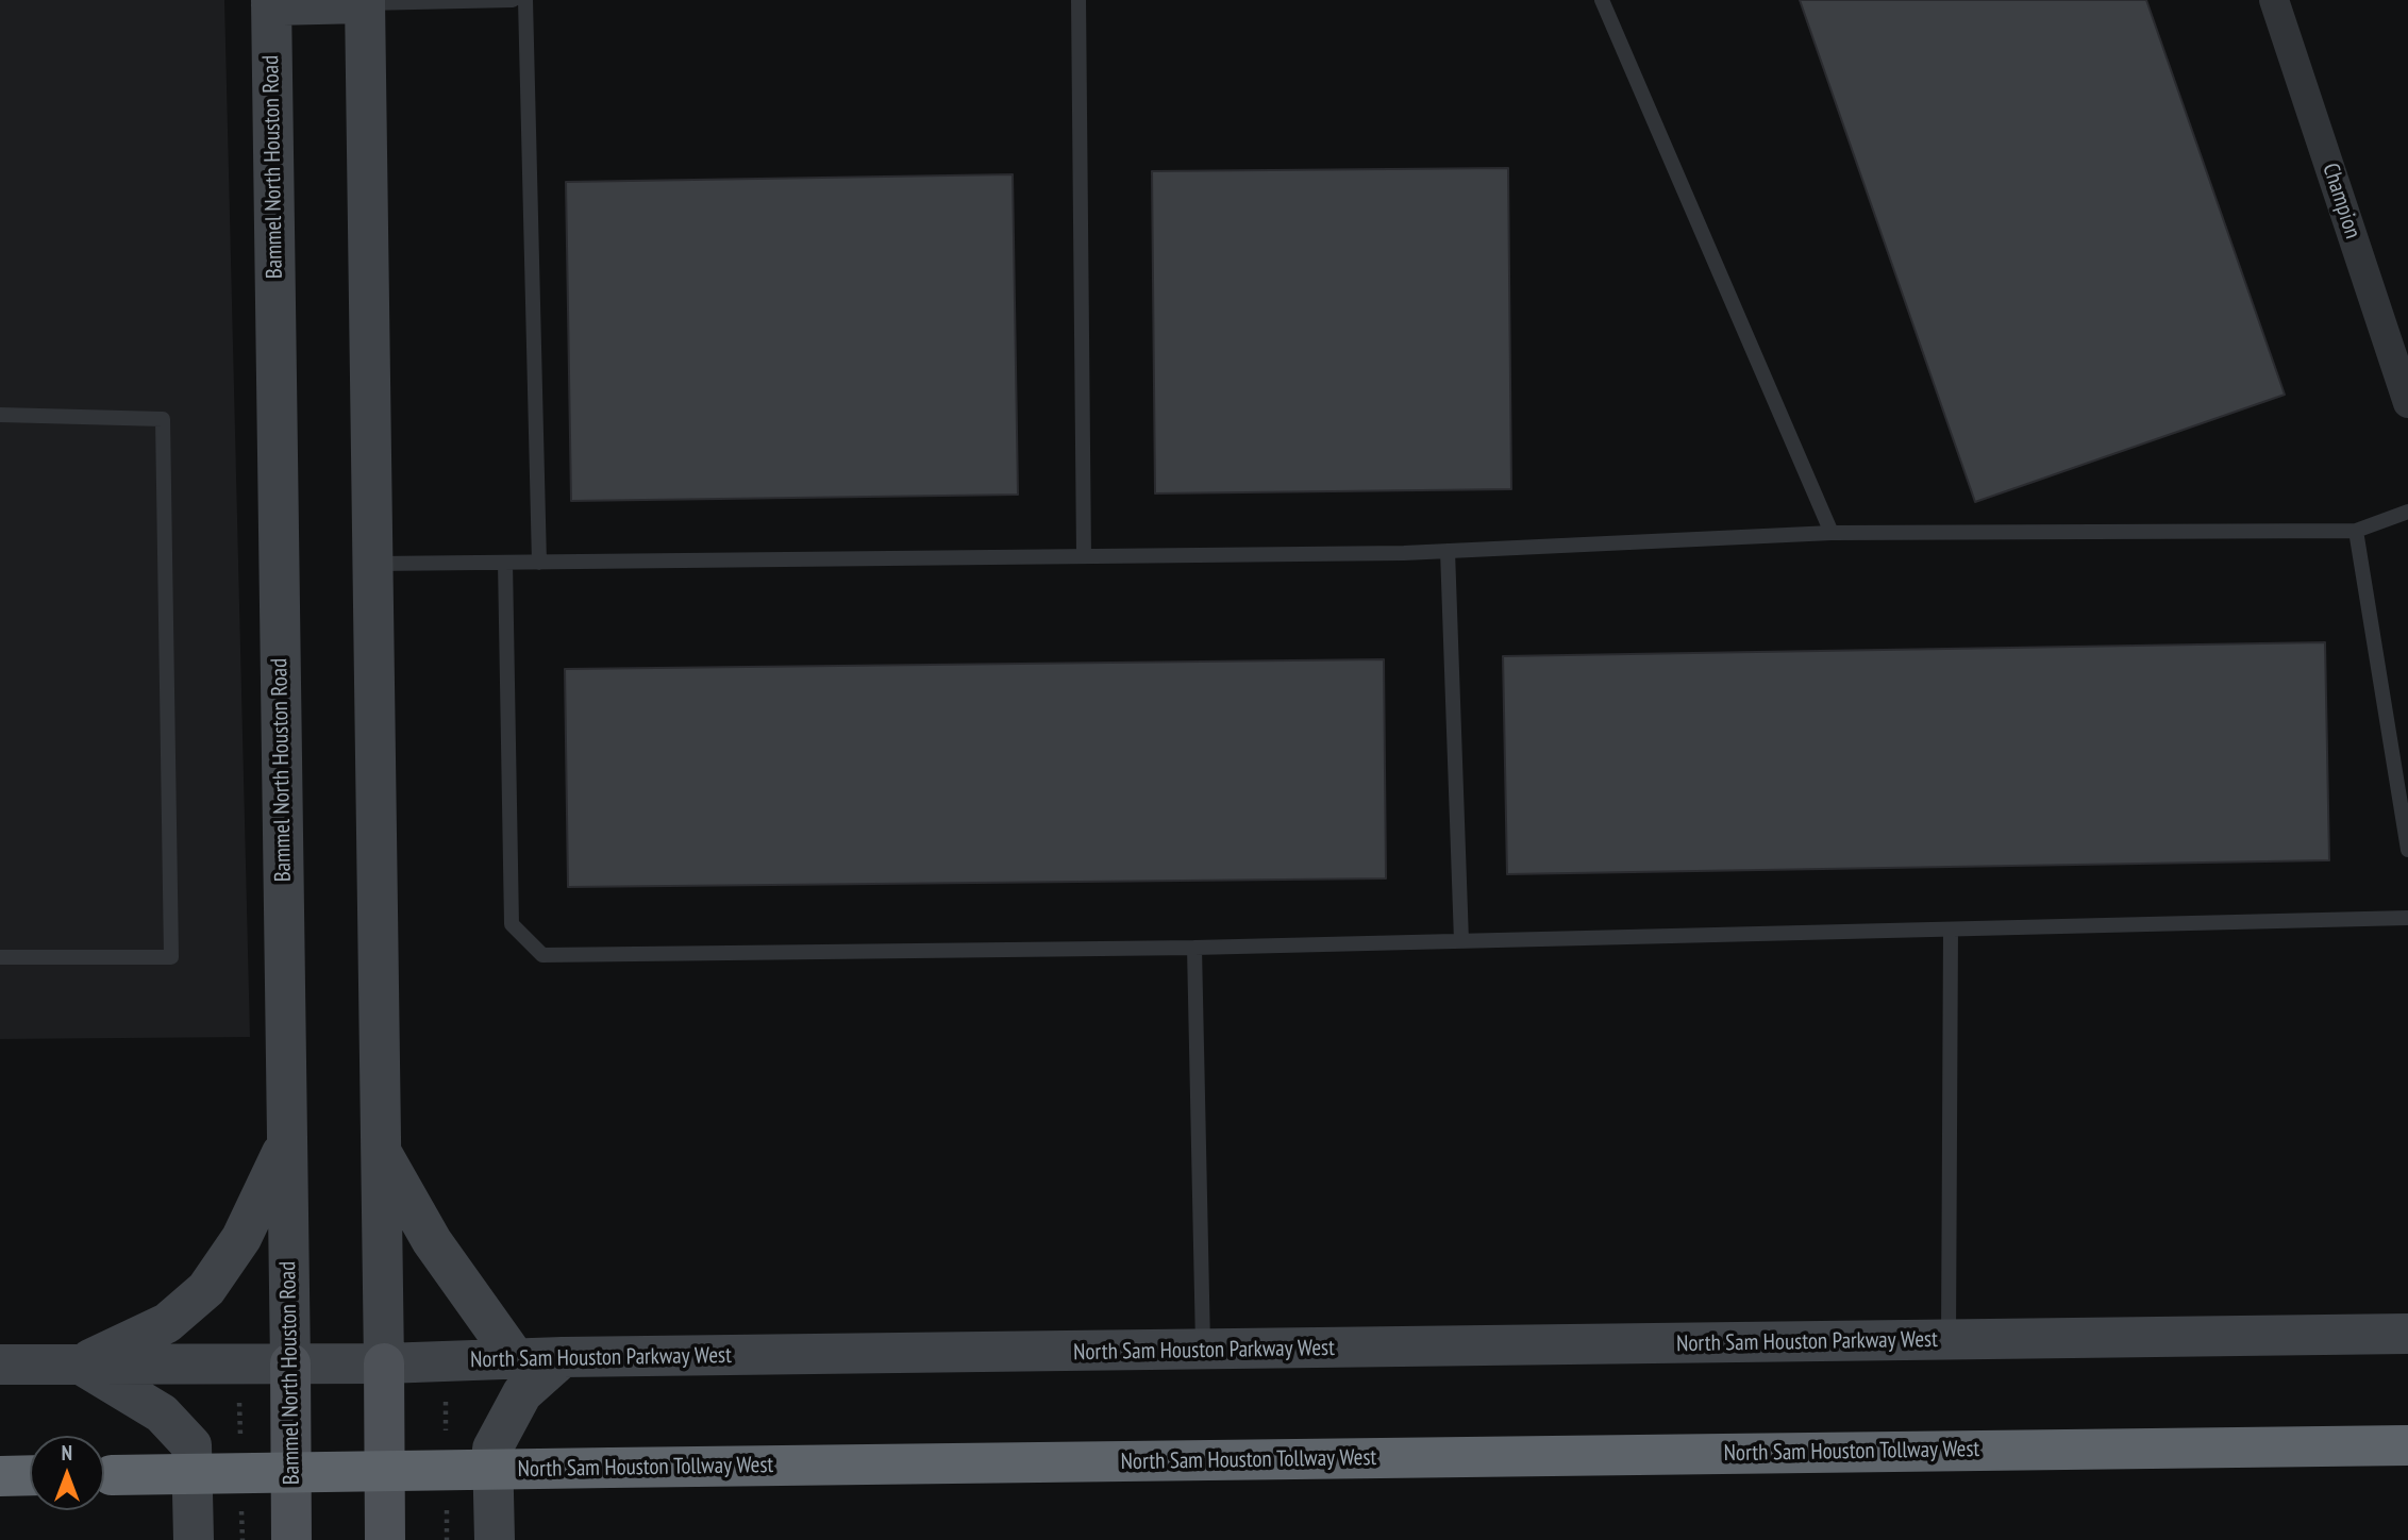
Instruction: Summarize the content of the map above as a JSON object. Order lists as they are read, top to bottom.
{
  "streets": {
    "highway": ["North Sam Houston Tollway West"],
    "main road": ["Bammel North Houston Road", "North Sam Houston Parkway West"],
    "street": ["Champion"]
  },
  "crossings": [
    ["Bammel North Houston Road", "North Sam Houston Parkway West"]
  ],
  "north": "top"
}
